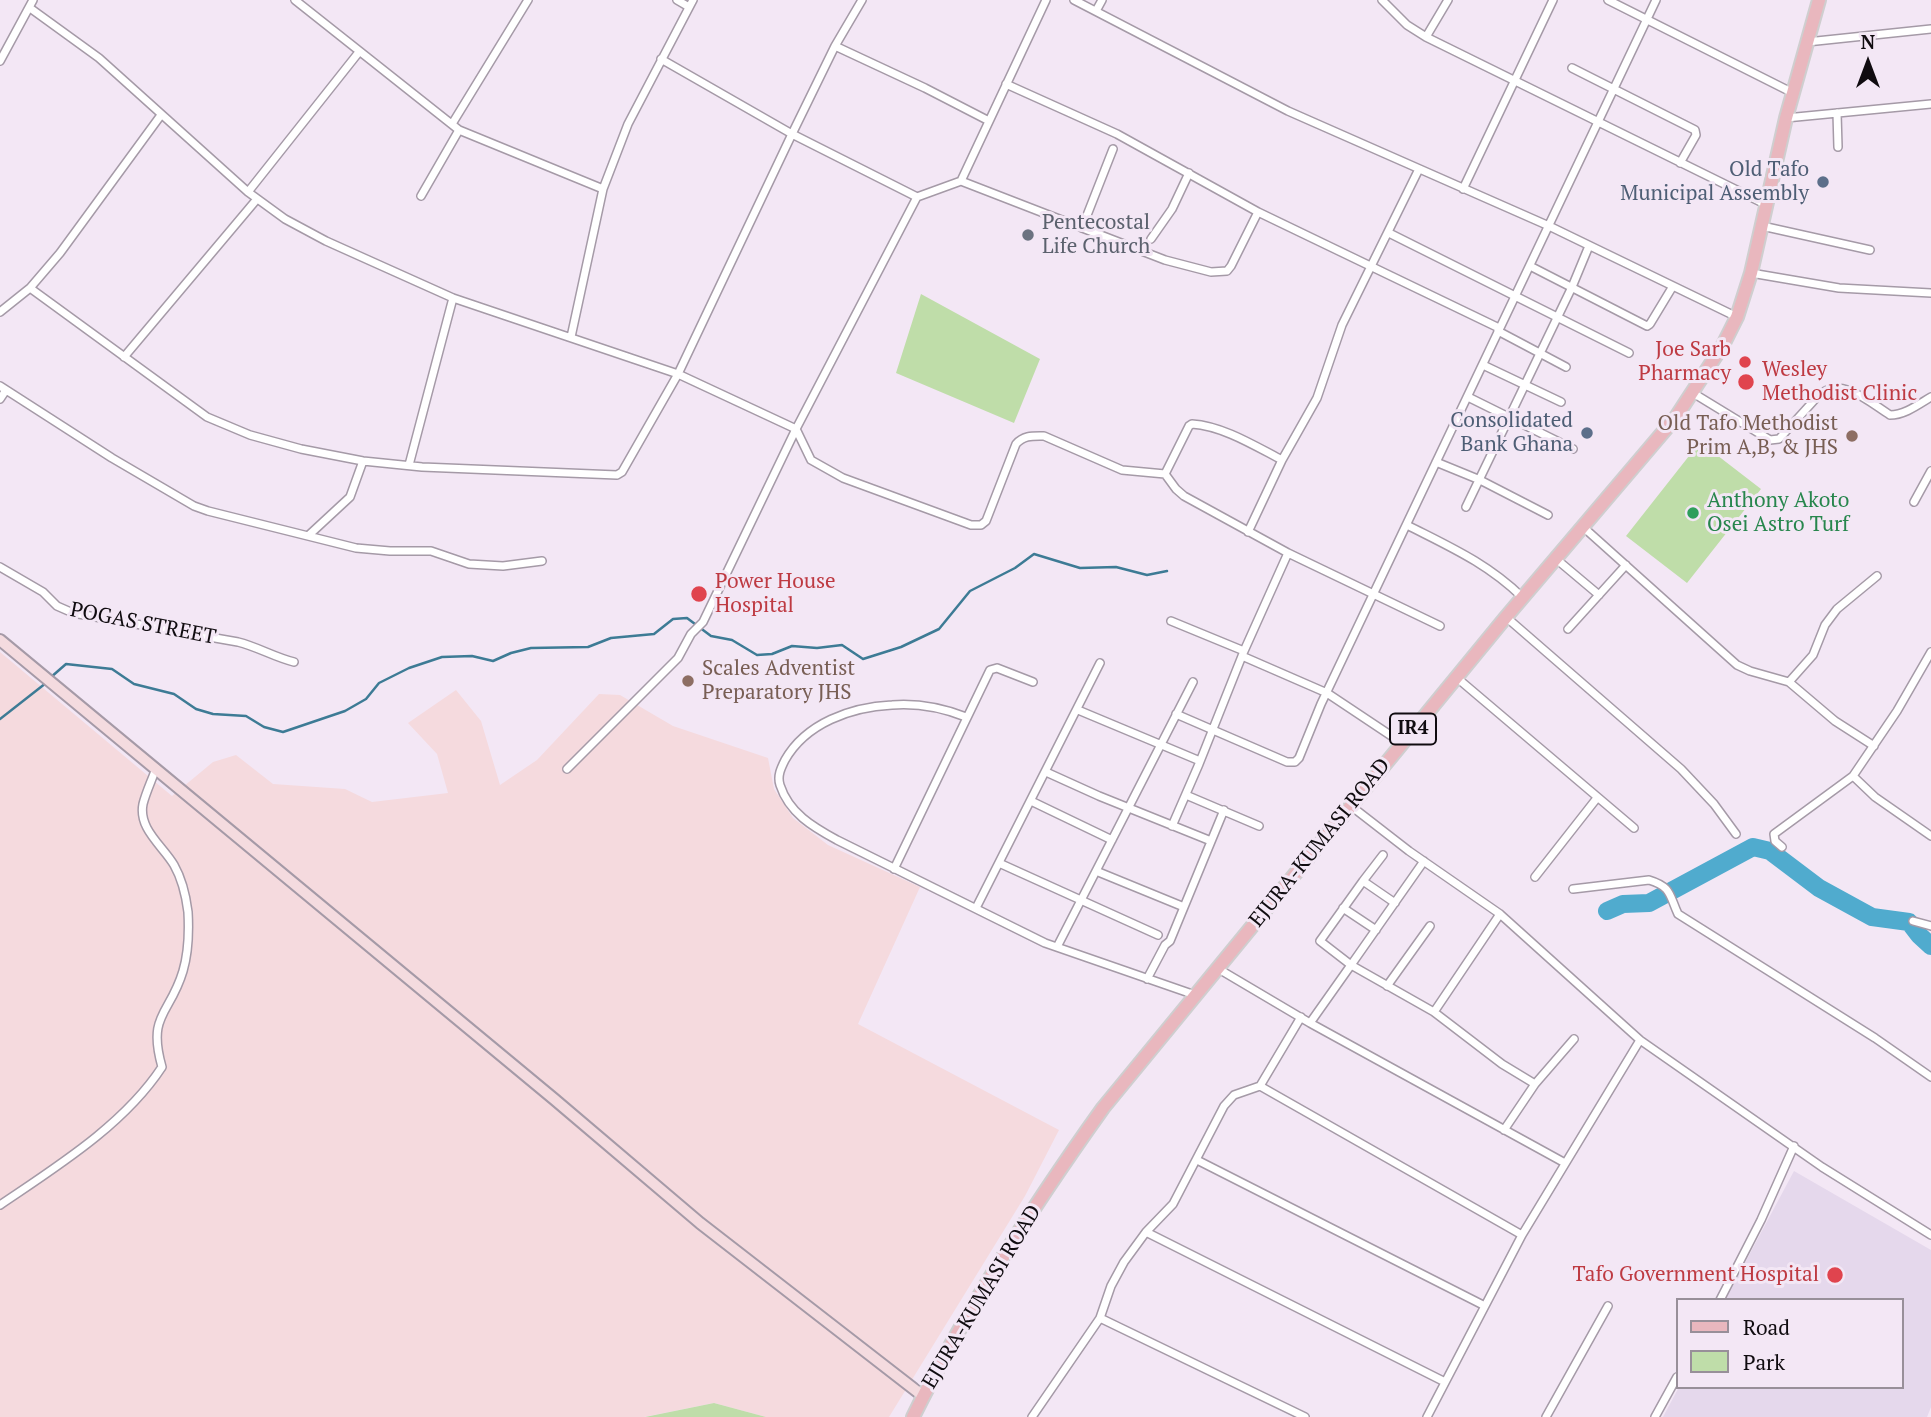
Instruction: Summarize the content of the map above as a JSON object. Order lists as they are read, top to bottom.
{
  "streets": {
    "main road": ["IR4", "EJURA-KUMASI ROAD"],
    "street": ["POGAS STREET"]
  },
  "places": [
    "Old Tafo Municipal Assembly",
    "Pentecostal Life Church",
    "Joe Sarb Pharmacy",
    "Wesley Methodist Clinic",
    "Consolidated Bank Ghana",
    "Old Tafo Methodist Prim A,B, & JHS",
    "Anthony Akoto Osei Astro Turf",
    "Power House Hospital",
    "Scales Adventist Preparatory JHS",
    "Tafo Government Hospital"
  ],
  "legend": ["Road", "Park"],
  "north": "top"
}
